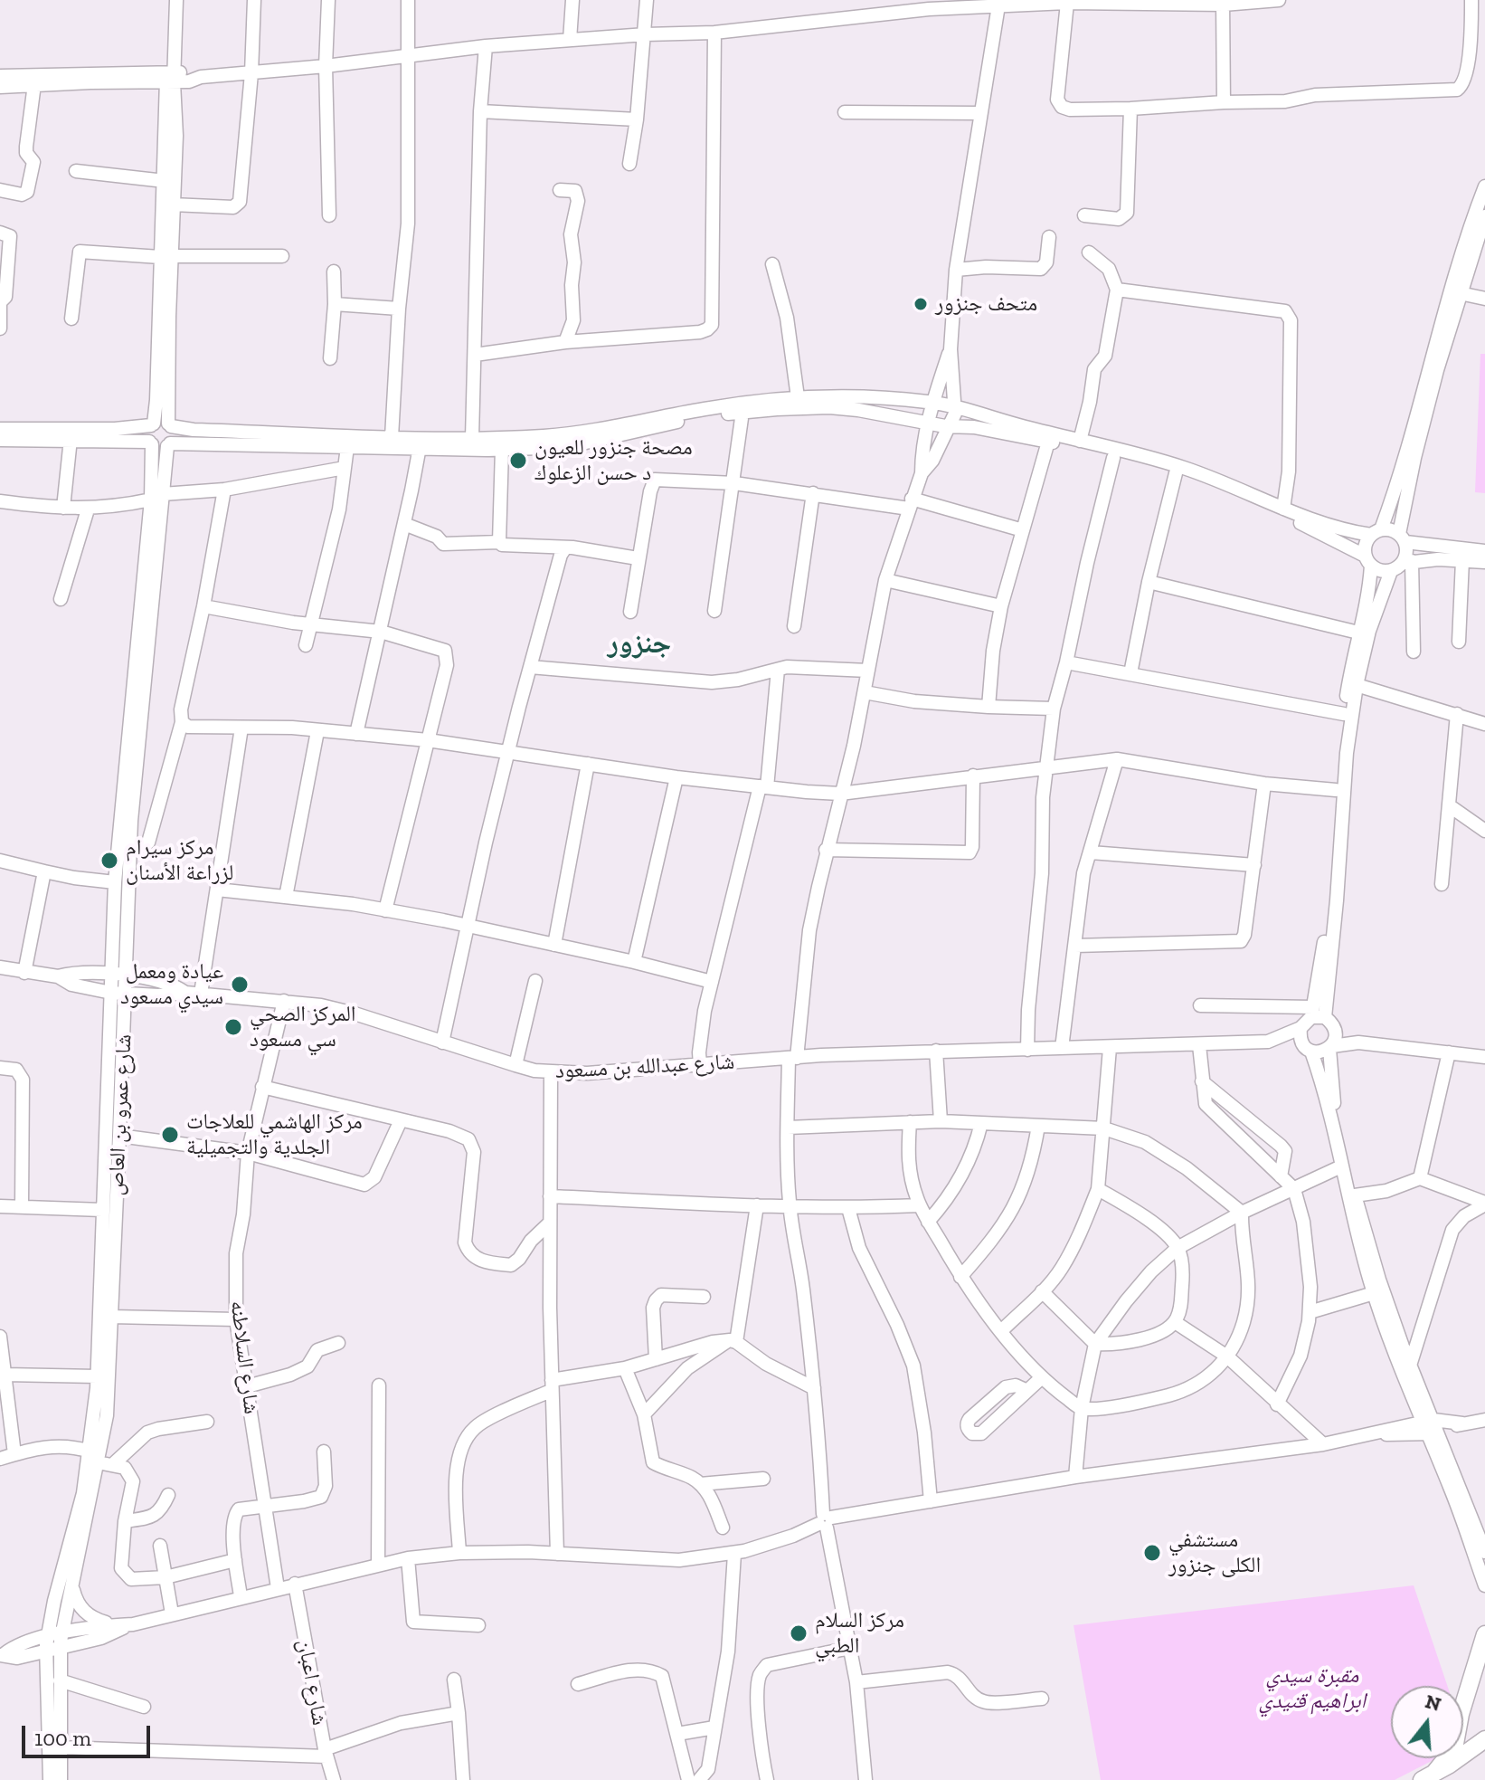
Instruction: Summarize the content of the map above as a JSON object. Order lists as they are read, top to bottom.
{
  "streets": {
    "street": [
      "شارع عبدالله بن مسعود",
      "شارع عمرو بن العاص",
      "شارع السلاطنه",
      "شارع اعبان"
    ]
  },
  "crossings": [
    ["شارع عبدالله بن مسعود", "شارع عمرو بن العاص"],
    ["شارع عبدالله بن مسعود", "شارع السلاطنه"]
  ],
  "districts": ["جنزور"],
  "parks": ["مقبرة سيدي ابراهيم قنيدي"],
  "places": [
    "متحف جنزور",
    "مصحة جنزور للعيون د حسن الزعلوك",
    "مركز سيرام لزراعة الأسنان",
    "عيادة ومعمل سيدي مسعود",
    "المركز الصحي سي مسعود",
    "مركز الهاشمي للعلاجات الجلدية والتجميلية",
    "مستشفي الكلى جنزور",
    "مركز السلام الطبي"
  ],
  "scale_bar": "100 m",
  "north": "top"
}
